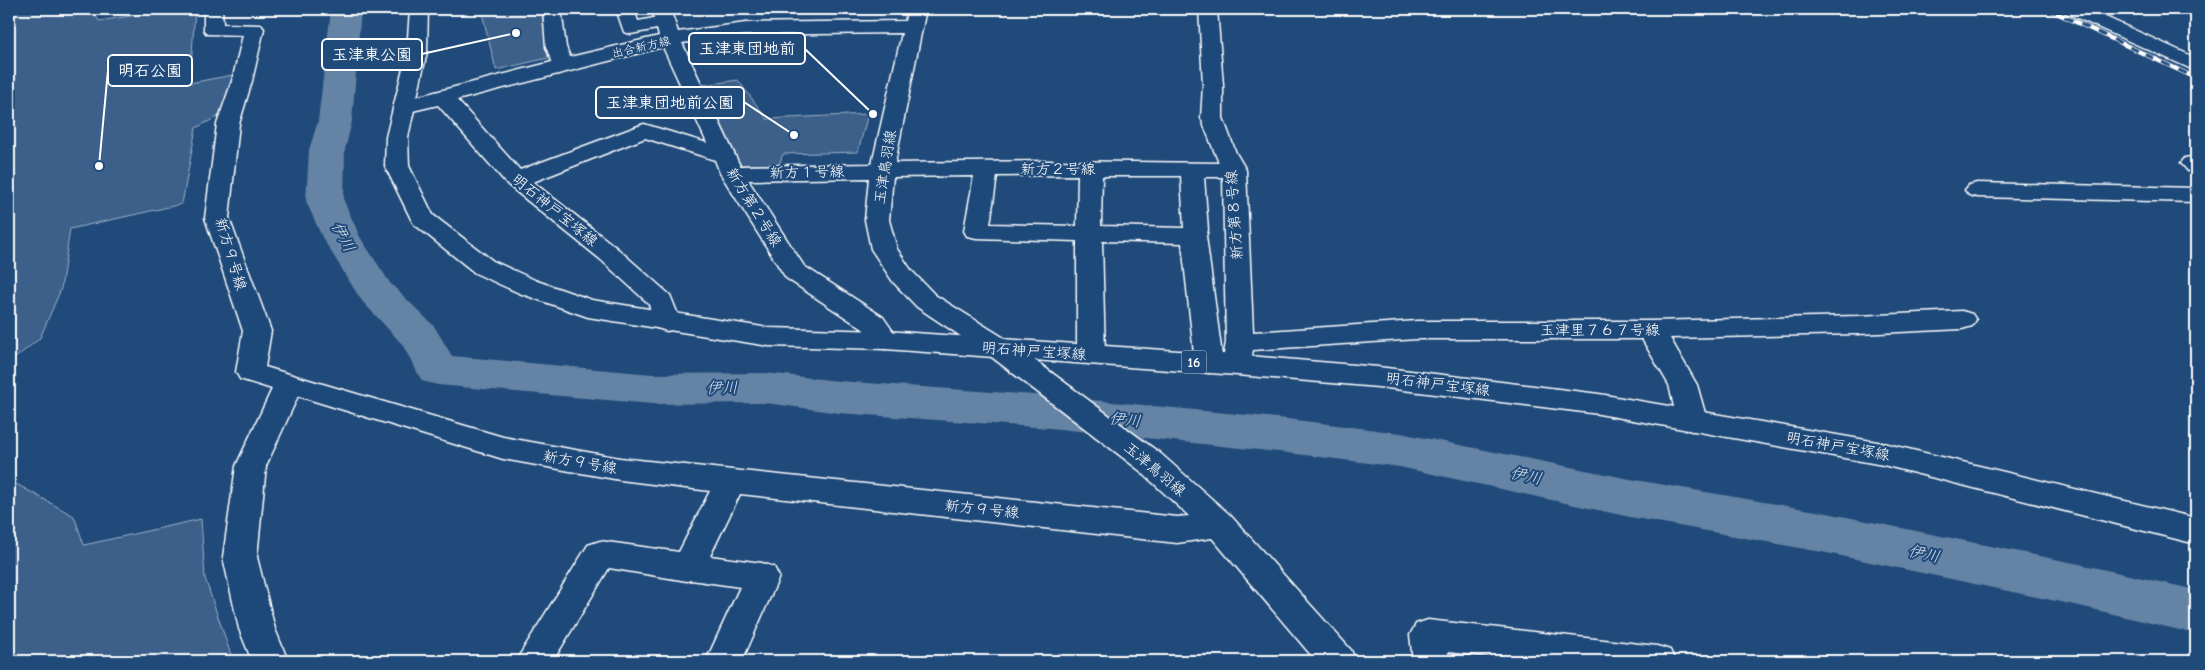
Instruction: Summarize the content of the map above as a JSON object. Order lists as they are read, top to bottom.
{
  "streets": {
    "street": [
      "出合新方線",
      "玉津鳥羽線",
      "新方２号線",
      "新方１号線",
      "新方第２号線",
      "明石神戸宝塚線",
      "新方第８号線",
      "新方９号線",
      "玉津里７６７号線",
      "16"
    ]
  },
  "crossings": [
    ["出合新方線", "玉津鳥羽線"],
    ["出合新方線", "明石神戸宝塚線"],
    ["玉津鳥羽線", "新方２号線"],
    ["玉津鳥羽線", "新方１号線"],
    ["玉津鳥羽線", "明石神戸宝塚線"],
    ["玉津鳥羽線", "新方９号線"],
    ["新方２号線", "新方１号線"],
    ["新方２号線", "新方第８号線"],
    ["新方１号線", "新方第２号線"],
    ["新方第２号線", "明石神戸宝塚線"],
    ["明石神戸宝塚線", "新方第８号線"],
    ["明石神戸宝塚線", "玉津里７６７号線"],
    ["新方第８号線", "玉津里７６７号線"]
  ],
  "water": ["伊川"],
  "places": [
    "玉津東公園",
    "玉津東団地前",
    "玉津東団地前公園",
    "明石公園"
  ]
}
